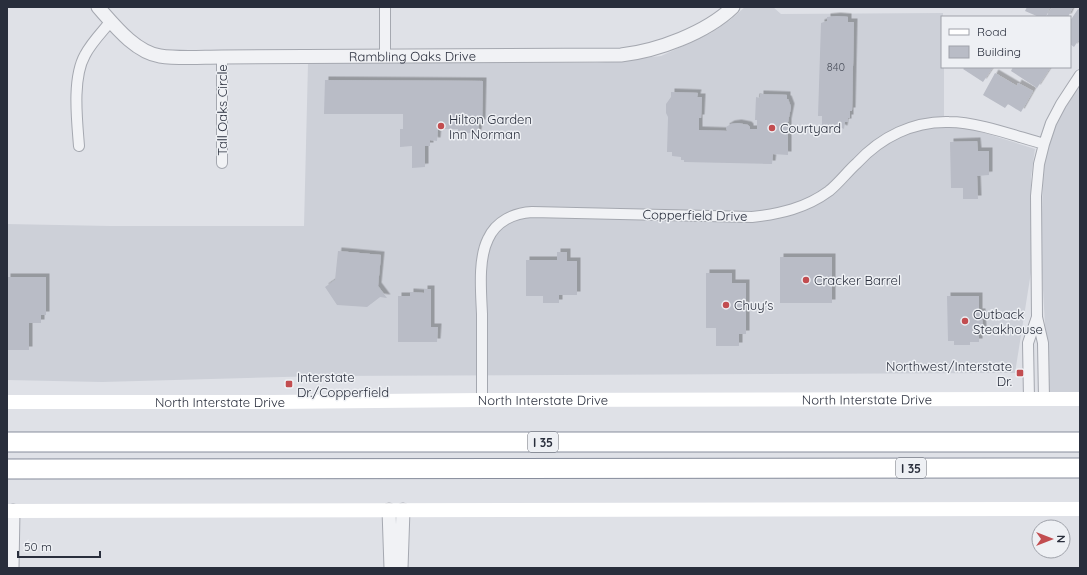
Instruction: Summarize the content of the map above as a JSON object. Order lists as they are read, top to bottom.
{
  "streets": {
    "highway": ["I 35"],
    "main road": ["North Interstate Drive"],
    "street": ["Rambling Oaks Drive", "Tall Oaks Circle", "Copperfield Drive"]
  },
  "crossings": [
    ["Rambling Oaks Drive", "Tall Oaks Circle"],
    ["Copperfield Drive", "North Interstate Drive"]
  ],
  "places": {
    "other": [
      "Hilton Garden Inn Norman",
      "Courtyard",
      "Cracker Barrel",
      "Chuy's",
      "Outback Steakhouse"
    ],
    "transit": ["Northwest/Interstate Dr.", "Interstate Dr./Copperfield"]
  },
  "house_numbers": ["840"],
  "legend": ["Road", "Building"],
  "scale_bar": "50 m",
  "north": "right"
}
